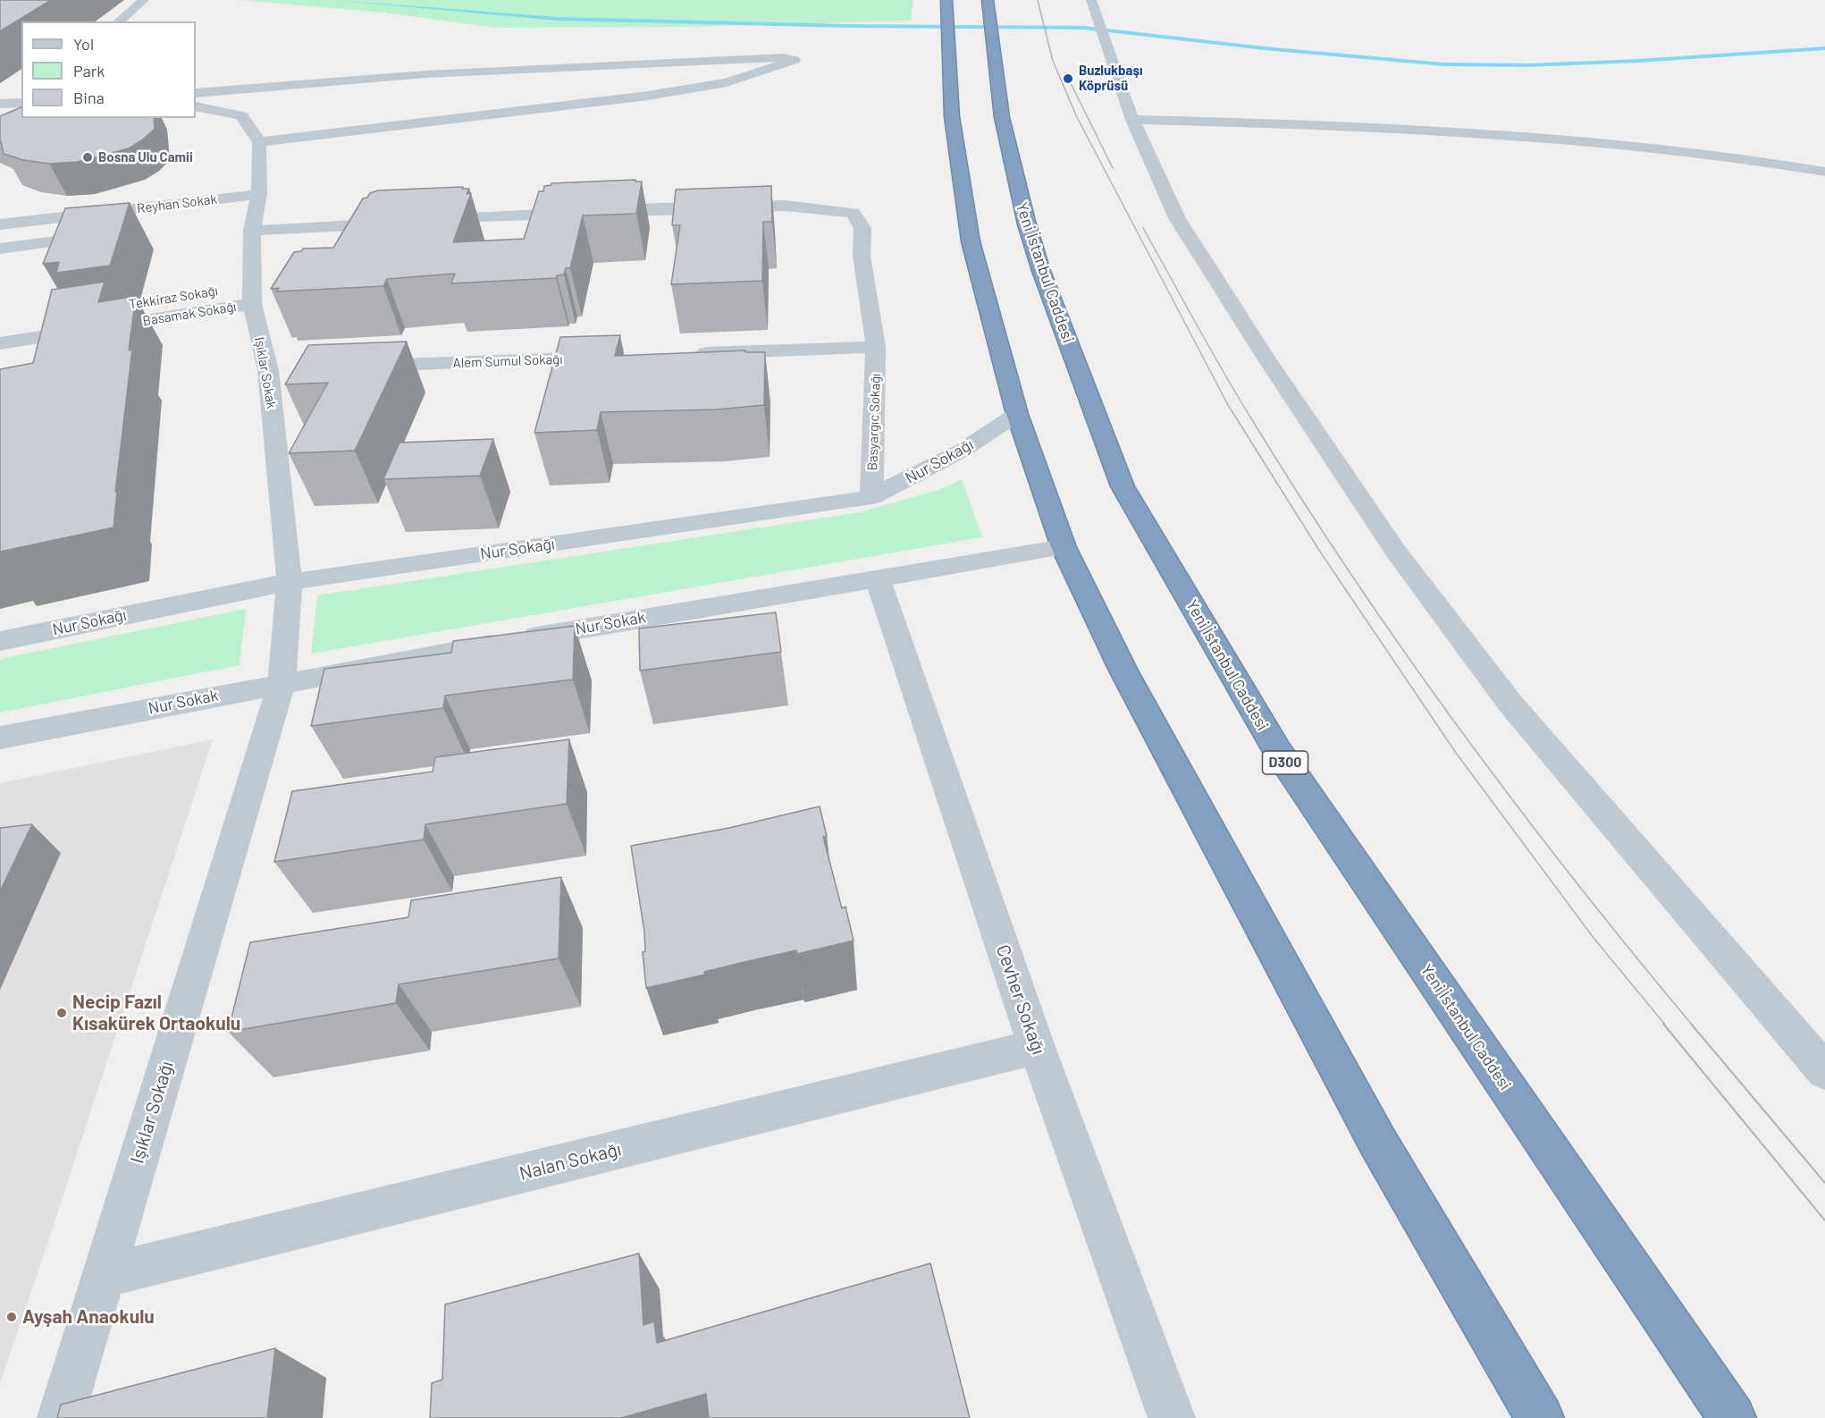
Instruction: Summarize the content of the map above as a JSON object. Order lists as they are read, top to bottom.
{
  "streets": {
    "highway": ["Yeni İstanbul Caddesi", "D300"],
    "street": [
      "Reyhan Sokak",
      "Tekkiraz Sokağı",
      "Basamak Sokağı",
      "Alem Sumul Sokağı",
      "Işıklar Sokak",
      "Basyargıc Sokağı",
      "Nur Sokağı",
      "Nur Sokak",
      "Cevher Sokağı",
      "Işıklar Sokağı",
      "Nalan Sokağı"
    ]
  },
  "crossings": [
    ["Reyhan Sokak", "Işıklar Sokak"],
    ["Tekkiraz Sokağı", "Basamak Sokağı"],
    ["Tekkiraz Sokağı", "Işıklar Sokak"],
    ["Basamak Sokağı", "Işıklar Sokak"],
    ["Işıklar Sokak", "Basyargıc Sokağı"],
    ["Işıklar Sokak", "Nur Sokağı"],
    ["Işıklar Sokak", "Nur Sokak"],
    ["Işıklar Sokak", "Işıklar Sokağı"],
    ["Basyargıc Sokağı", "Nur Sokağı"],
    ["Nur Sokak", "Cevher Sokağı"],
    ["Nur Sokak", "Işıklar Sokağı"],
    ["Cevher Sokağı", "Nalan Sokağı"],
    ["Işıklar Sokağı", "Nalan Sokağı"]
  ],
  "places": [
    "Buzlukbaşı Köprüsü",
    "Bosna Ulu Camii",
    "Necip Fazıl Kısakürek Ortaokulu",
    "Ayşah Anaokulu"
  ],
  "legend": ["Yol", "Park", "Bina"]
}
